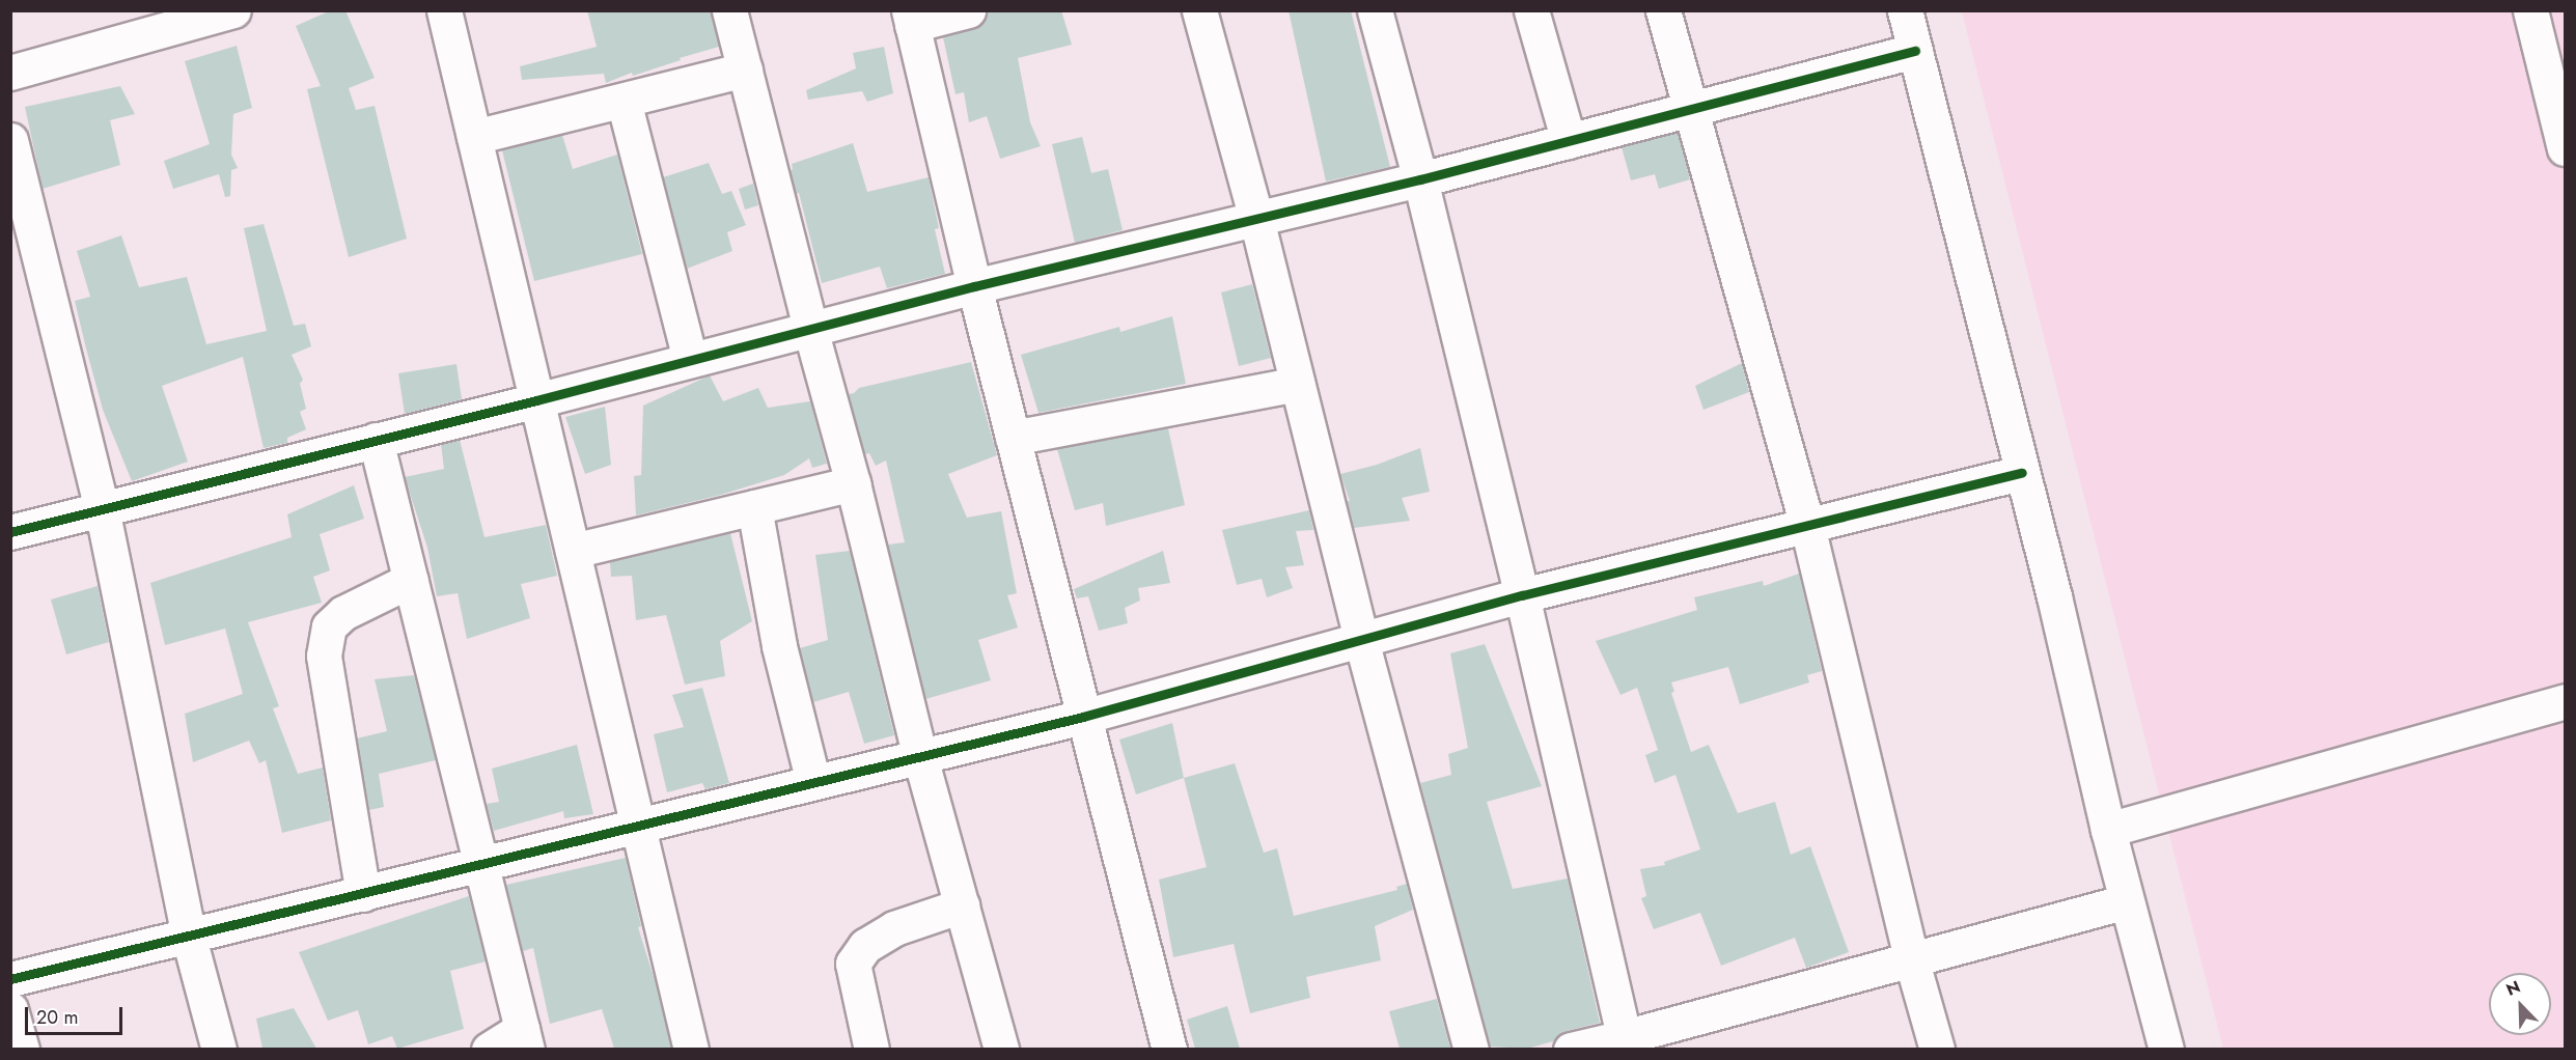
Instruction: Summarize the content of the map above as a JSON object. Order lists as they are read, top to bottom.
{
  "scale_bar": "20 m",
  "north": "top left"
}
